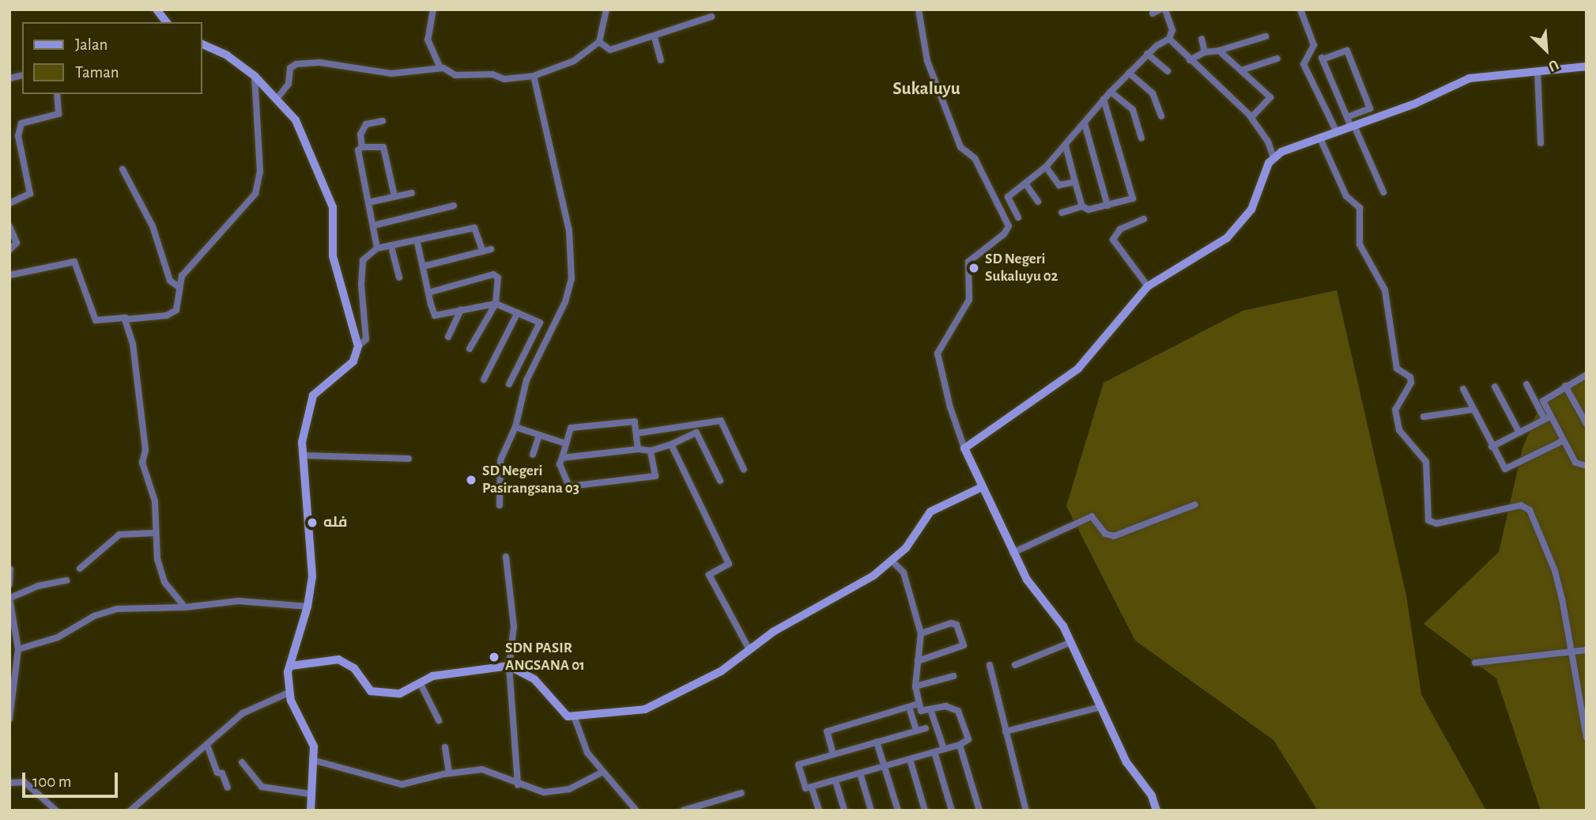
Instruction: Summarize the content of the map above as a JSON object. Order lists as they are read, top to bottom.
{
  "districts": ["Sukaluyu"],
  "places": [
    "SD Negeri Sukaluyu 02",
    "SD Negeri Pasirangsana 03",
    "فله",
    "SDN PASIR ANGSANA 01"
  ],
  "legend": ["Jalan", "Taman"],
  "scale_bar": "100 m",
  "north": "bottom right"
}
